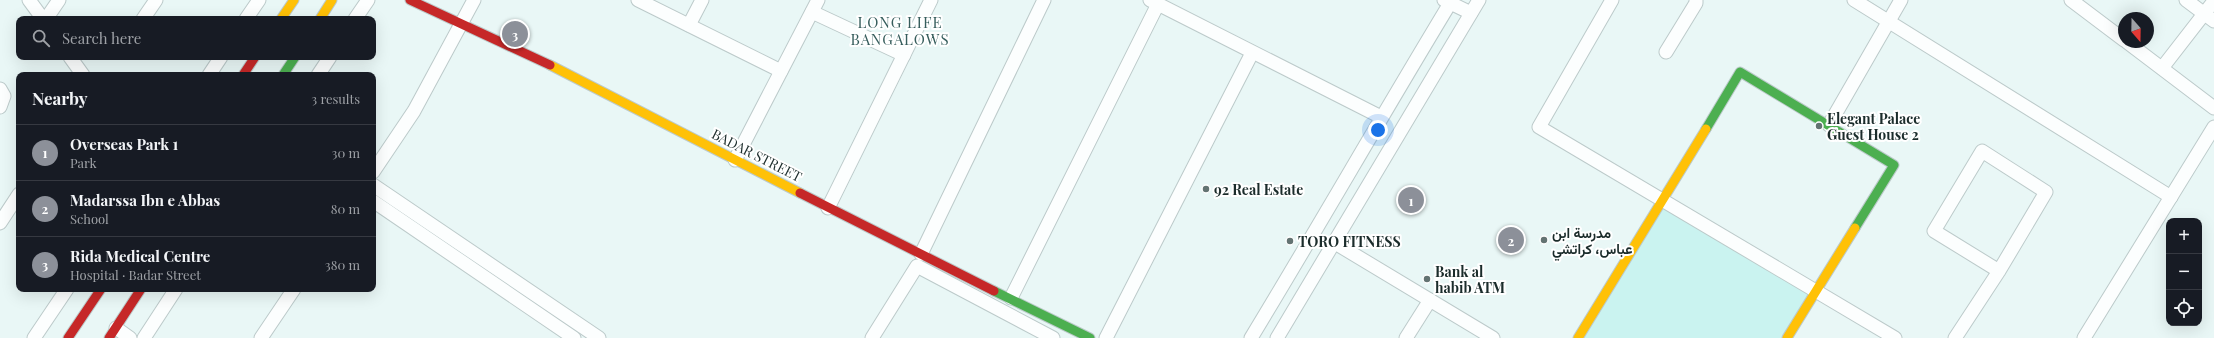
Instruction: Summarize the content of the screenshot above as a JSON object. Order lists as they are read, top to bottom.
{
  "streets": {
    "street": ["BADAR STREET"]
  },
  "districts": ["LONG LIFE BANGALOWS"],
  "places": [
    "Elegant Palace Guest House 2",
    "92 Real Estate",
    "مدرسة ابن عباس، كراتشي",
    "TORO FITNESS",
    "Bank al habib ATM"
  ],
  "north": "bottom",
  "page": {
    "search": "Search here",
    "pins": ["3", "1", "2"],
    "heading": ["Nearby", "3 results"],
    "list": [
      {
        "mark": "1",
        "name": "Overseas Park 1",
        "note": "Park",
        "value": "30 m"
      },
      {
        "mark": "2",
        "name": "Madarssa Ibn e Abbas",
        "note": "School",
        "value": "80 m"
      },
      {
        "mark": "3",
        "name": "Rida Medical Centre",
        "note": "Hospital · Badar Street",
        "value": "380 m"
      }
    ],
    "map_buttons": ["+", "−"]
  }
}
